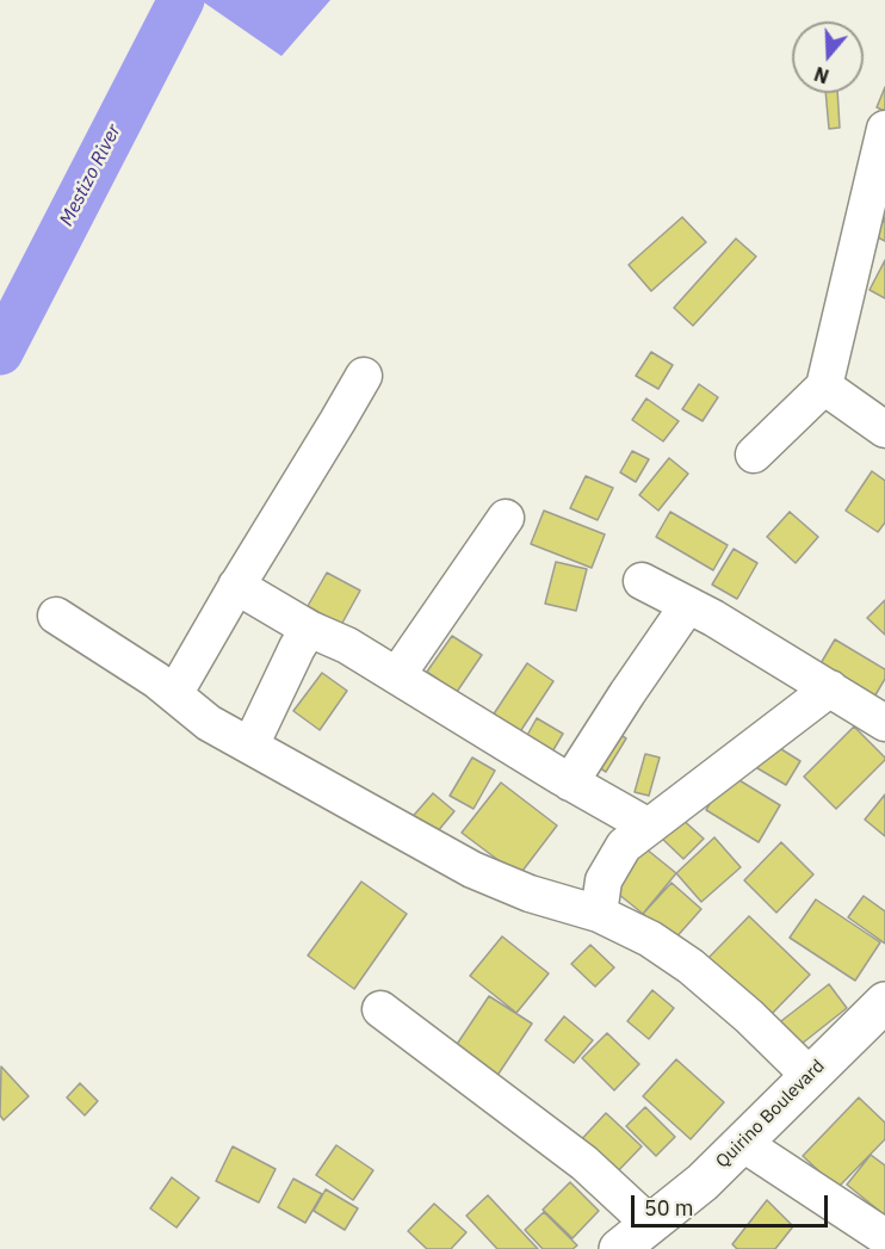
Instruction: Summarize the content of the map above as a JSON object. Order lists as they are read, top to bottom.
{
  "streets": {
    "main road": ["Quirino Boulevard"]
  },
  "water": ["Mestizo River"],
  "scale_bar": "50 m",
  "north": "bottom"
}
